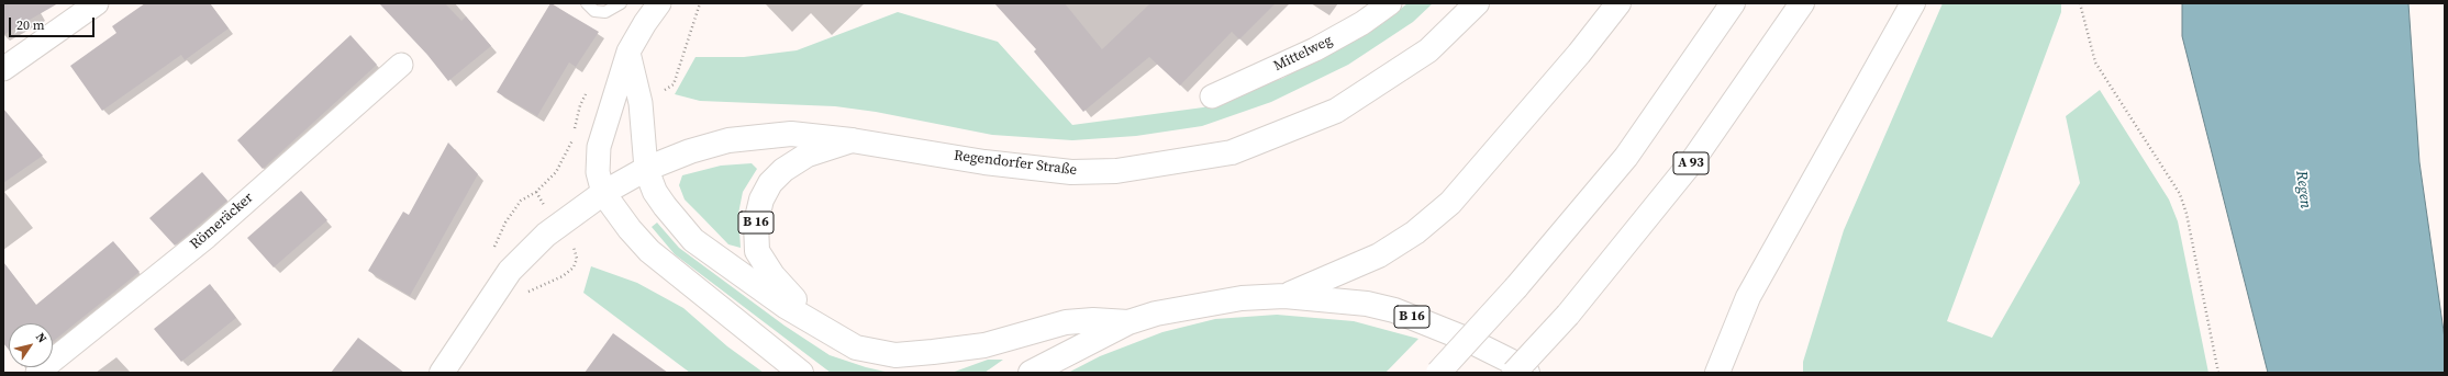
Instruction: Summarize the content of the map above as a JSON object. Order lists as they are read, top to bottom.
{
  "streets": {
    "main road": ["Regendorfer Straße", "A 93", "B 16"],
    "street": ["Mittelweg", "Römeräcker"]
  },
  "crossings": [
    ["Regendorfer Straße", "B 16"]
  ],
  "water": ["Regen"],
  "scale_bar": "20 m",
  "north": "top right"
}
